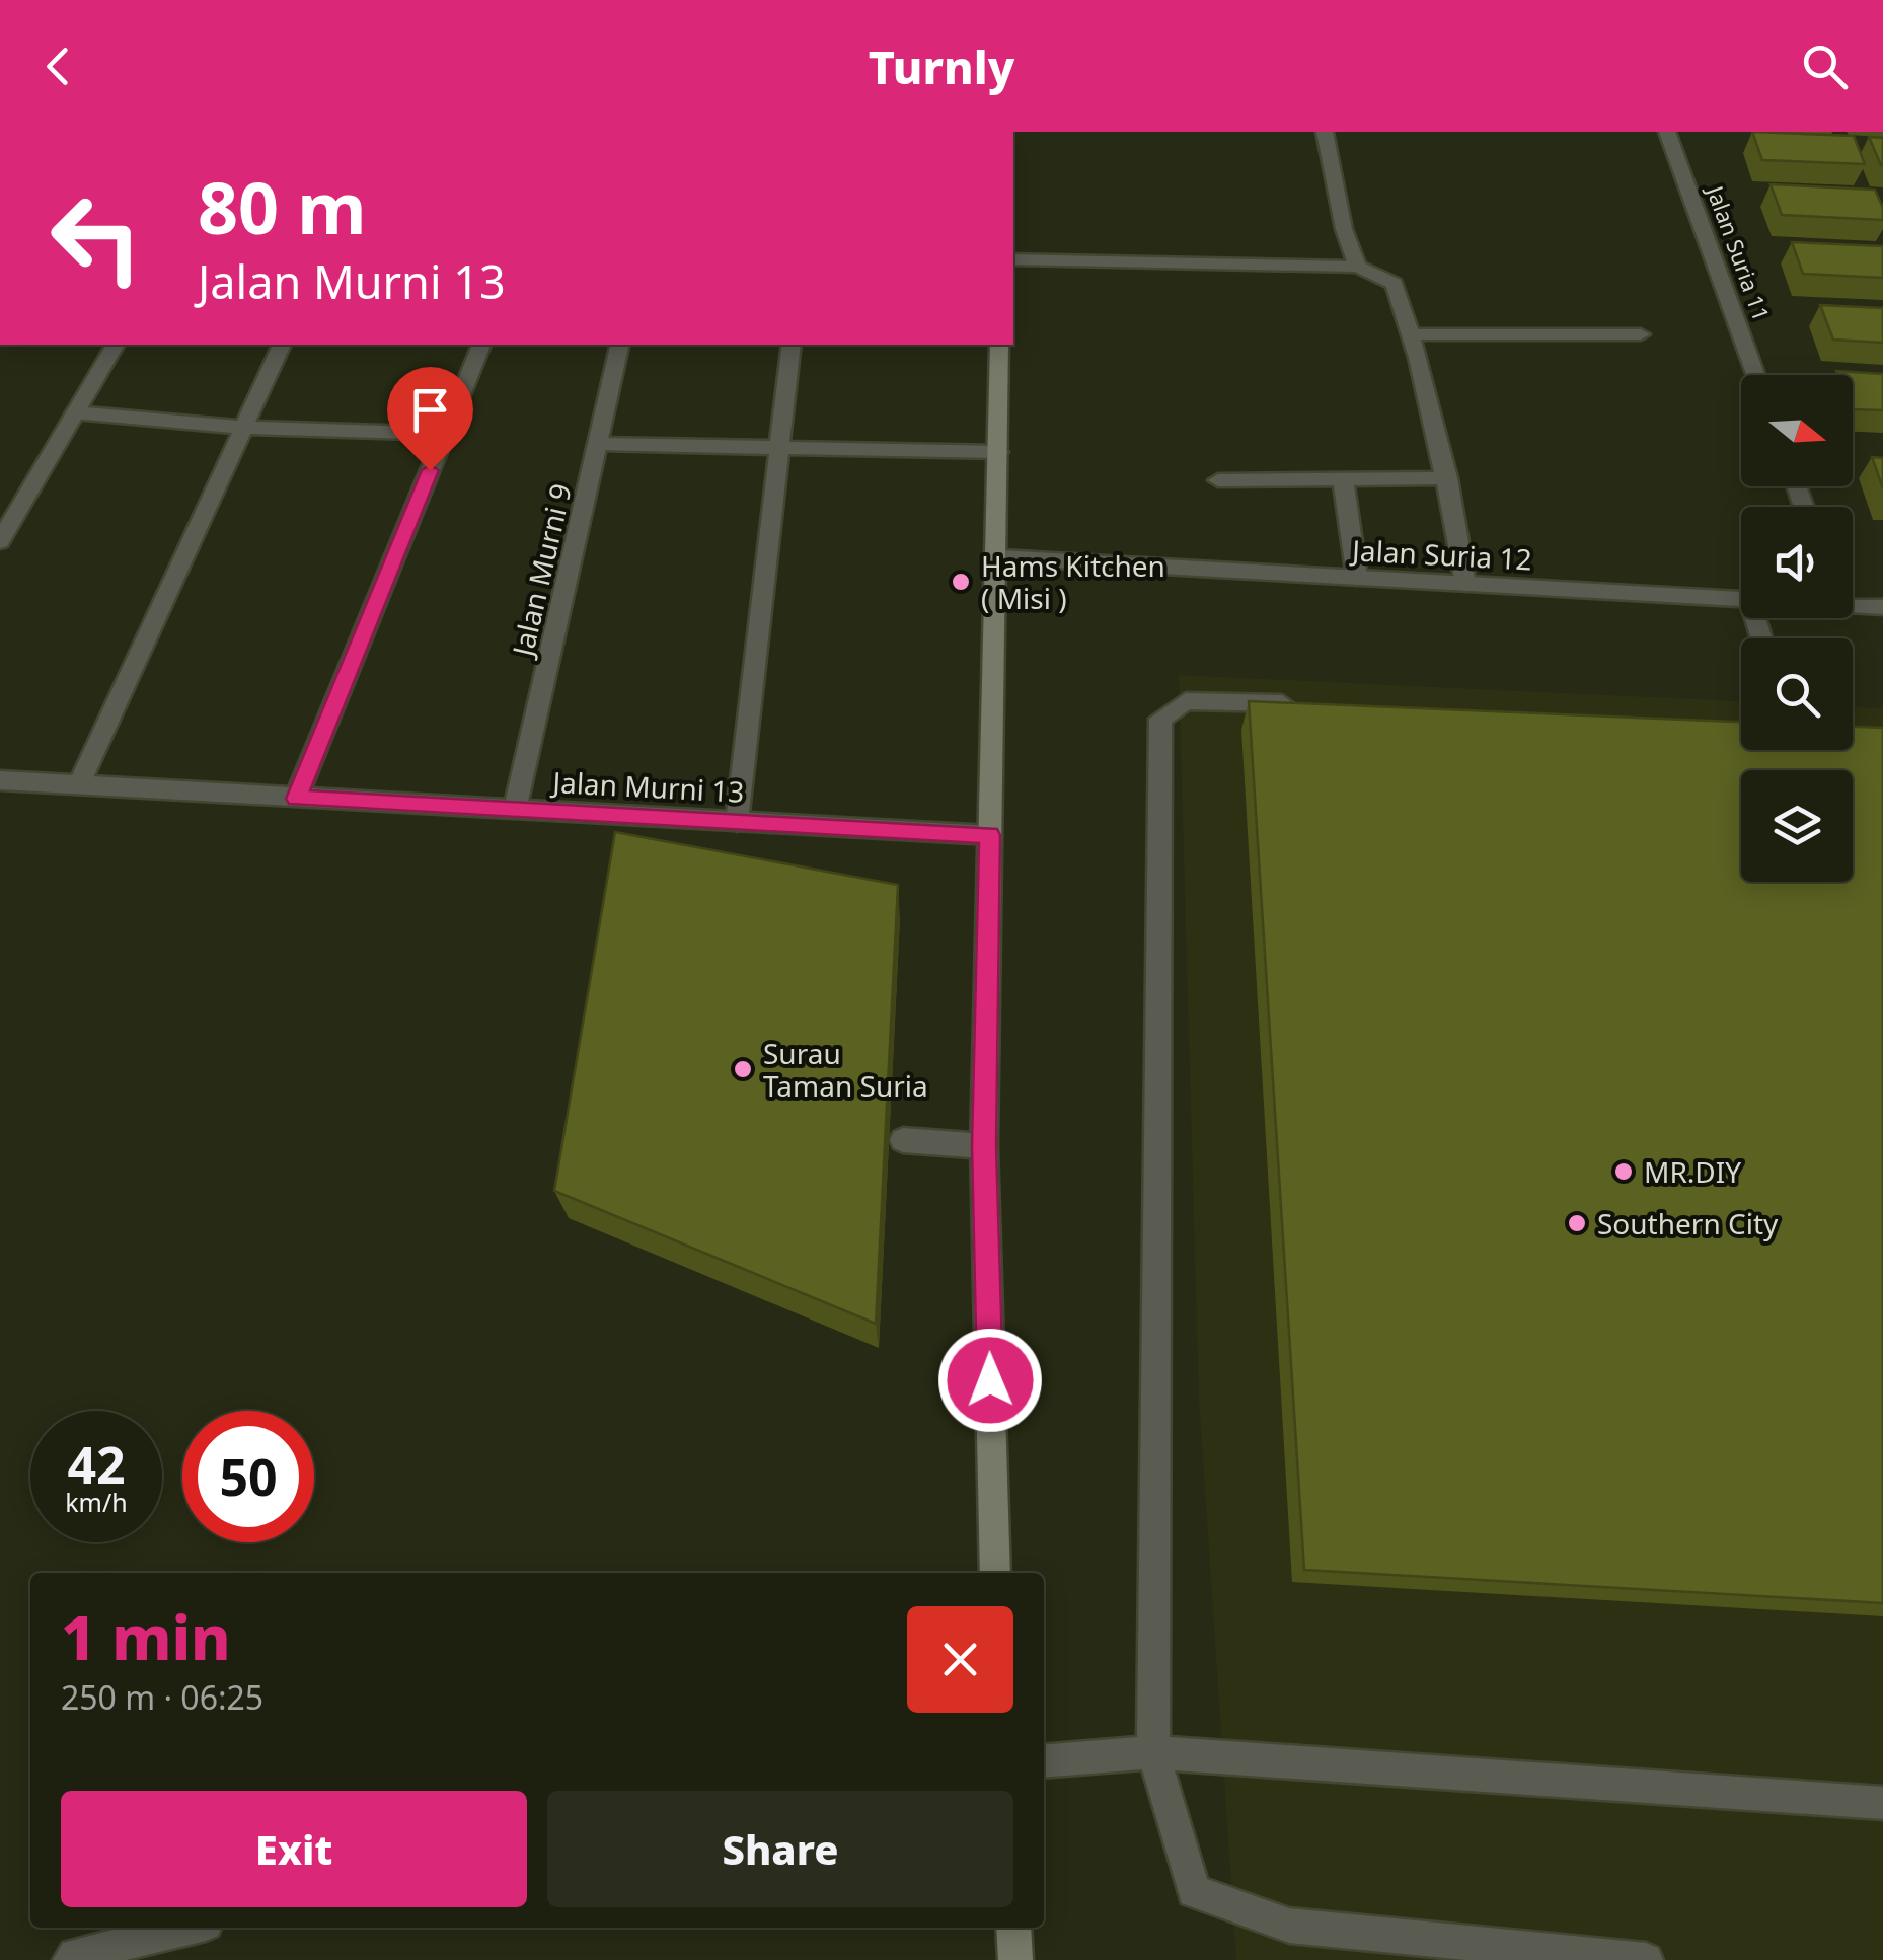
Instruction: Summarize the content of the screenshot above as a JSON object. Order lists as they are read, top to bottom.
{
  "streets": {
    "street": [
      "Jalan Suria 11",
      "Jalan Suria 12",
      "Jalan Murni 9",
      "Jalan Murni 13"
    ]
  },
  "crossings": [
    ["Jalan Murni 9", "Jalan Murni 13"]
  ],
  "places": [
    "Hams Kitchen ( Misi )",
    "Surau Taman Suria",
    "MR.DIY",
    "Southern City"
  ],
  "north": "right",
  "page": {
    "header": "Turnly",
    "turn": ["80 m", "Jalan Murni 13"],
    "speed": "42 km/h",
    "limit": "50",
    "heading": ["1 min", "250 m · 06:25"],
    "buttons": ["Exit", "Share"]
  }
}
